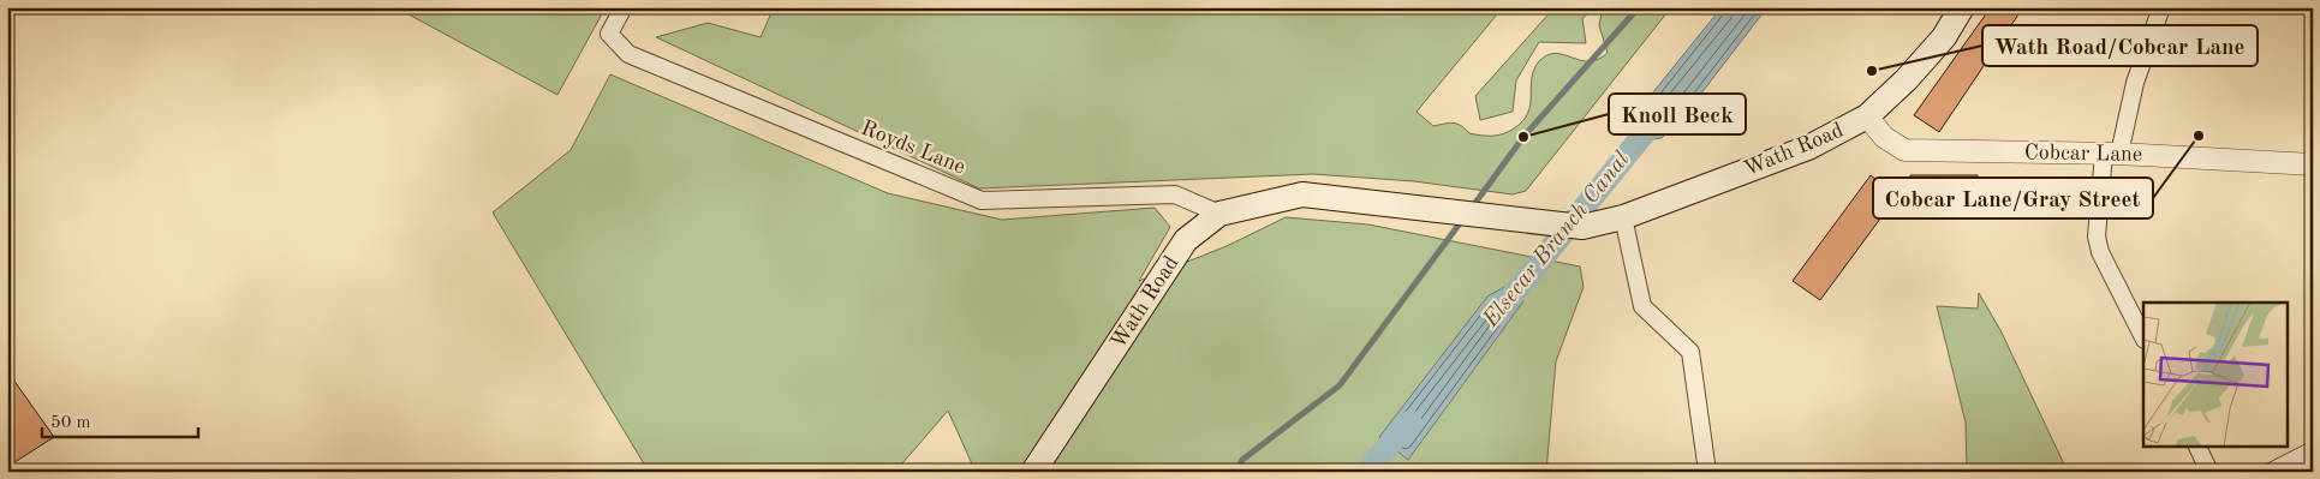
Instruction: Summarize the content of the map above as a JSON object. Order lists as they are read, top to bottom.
{
  "streets": {
    "main road": ["Wath Road"],
    "street": ["Royds Lane", "Cobcar Lane"]
  },
  "crossings": [
    ["Royds Lane", "Wath Road"],
    ["Wath Road", "Cobcar Lane"]
  ],
  "water": ["Elsecar Branch Canal"],
  "places": ["Wath Road/Cobcar Lane", "Cobcar Lane/Gray Street", "Knoll Beck"],
  "scale_bar": "50 m"
}
